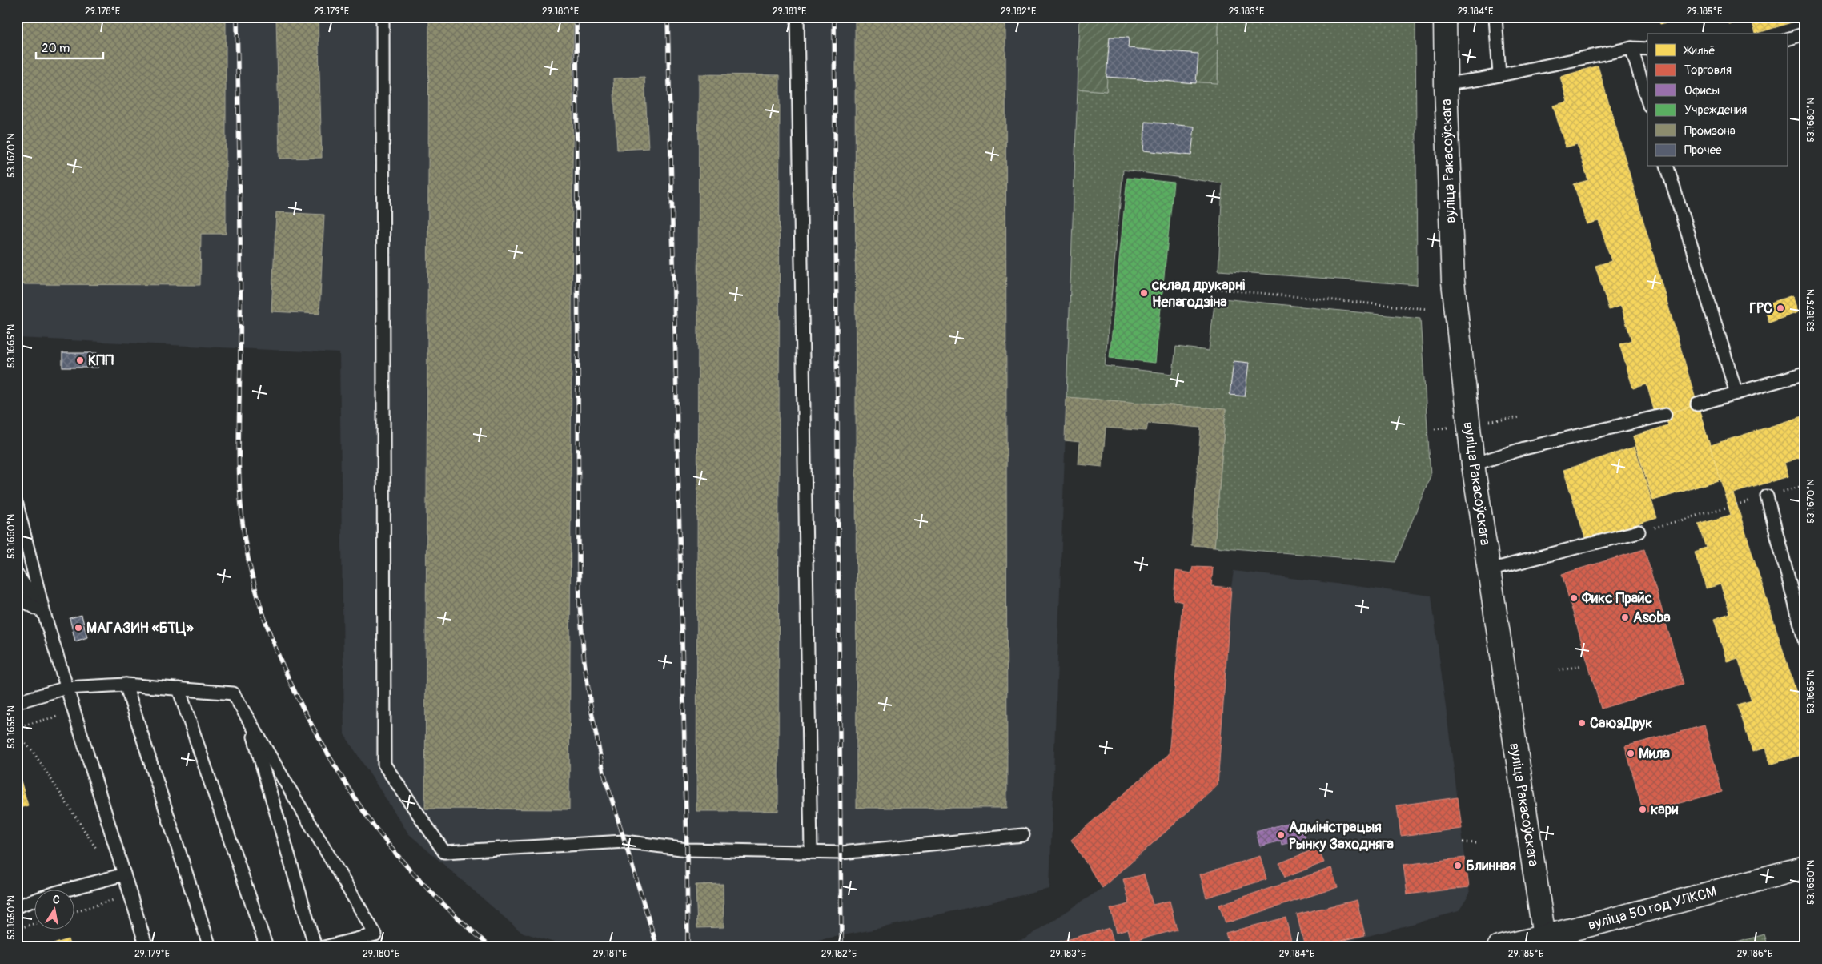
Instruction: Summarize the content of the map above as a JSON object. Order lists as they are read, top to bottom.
{
  "streets": {
    "main road": ["вуліца Ракасоўскага", "вуліца 50 год УЛКСМ"]
  },
  "crossings": [
    ["вуліца Ракасоўскага", "вуліца 50 год УЛКСМ"]
  ],
  "places": [
    "склад друкарні Непагодзіна",
    "ГРС",
    "КПП",
    "Фикс Прайс",
    "Asoba",
    "МАГАЗИН «БТЦ»",
    "СаюзДрук",
    "Мила",
    "кари",
    "Адміністрацыя Рынку Заходняга",
    "Блинная"
  ],
  "legend": [
    "Жильё",
    "Торговля",
    "Офисы",
    "Учреждения",
    "Промзона",
    "Прочее"
  ],
  "scale_bar": "20 m",
  "north": "top",
  "coordinates": [
    "29.178°E",
    "29.179°E",
    "29.180°E",
    "29.181°E",
    "29.182°E",
    "29.183°E",
    "29.184°E",
    "29.185°E",
    "53.1680°N",
    "53.1670°N",
    "53.1675°N",
    "53.1665°N",
    "53.1660°N",
    "53.1655°N",
    "53.1650°N",
    "29.186°E"
  ]
}
